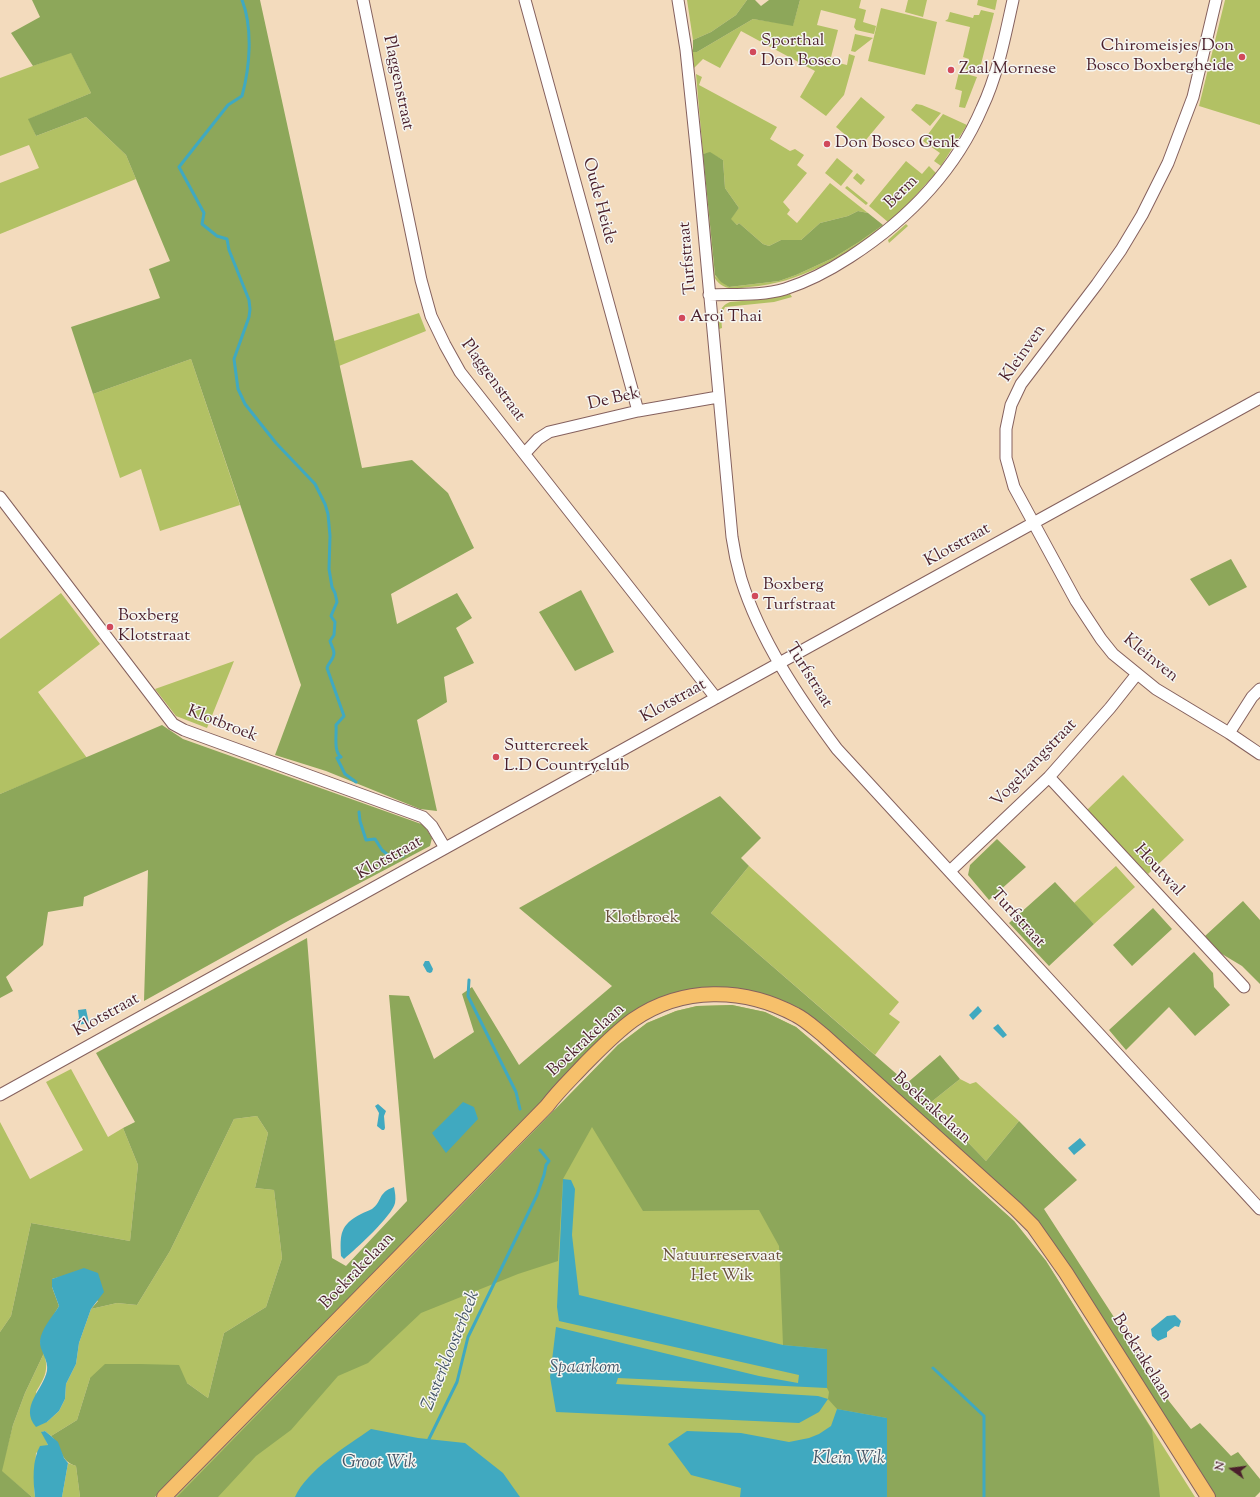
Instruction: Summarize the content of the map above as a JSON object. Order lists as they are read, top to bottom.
{
  "streets": {
    "main road": ["Boekrakelaan"],
    "street": [
      "Plaggenstraat",
      "Berm",
      "Oude Heide",
      "Turfstraat",
      "Kleinven",
      "De Bek",
      "Klotstraat",
      "Klotbroek",
      "Vogelzangstraat",
      "Houtwal"
    ]
  },
  "crossings": [
    ["Plaggenstraat", "De Bek"],
    ["Plaggenstraat", "Klotstraat"],
    ["Berm", "Turfstraat"],
    ["Oude Heide", "De Bek"],
    ["Turfstraat", "De Bek"],
    ["Turfstraat", "Klotstraat"],
    ["Turfstraat", "Vogelzangstraat"],
    ["Kleinven", "Klotstraat"],
    ["Kleinven", "Vogelzangstraat"],
    ["Klotstraat", "Klotbroek"],
    ["Vogelzangstraat", "Houtwal"]
  ],
  "water": [
    "Zusterkloosterbeek",
    "Spaarkom",
    "Klein Wik",
    "Groot Wik"
  ],
  "parks": ["Klotbroek", "Natuurreservaat Het Wik"],
  "places": [
    "Sporthal Don Bosco",
    "Chiromeisjes Don Bosco Boxbergheide",
    "Zaal Mornese",
    "Don Bosco Genk",
    "Aroi Thai",
    "Boxberg Turfstraat",
    "Boxberg Klotstraat",
    "Suttercreek L.D Countryclub"
  ],
  "north": "left"
}
